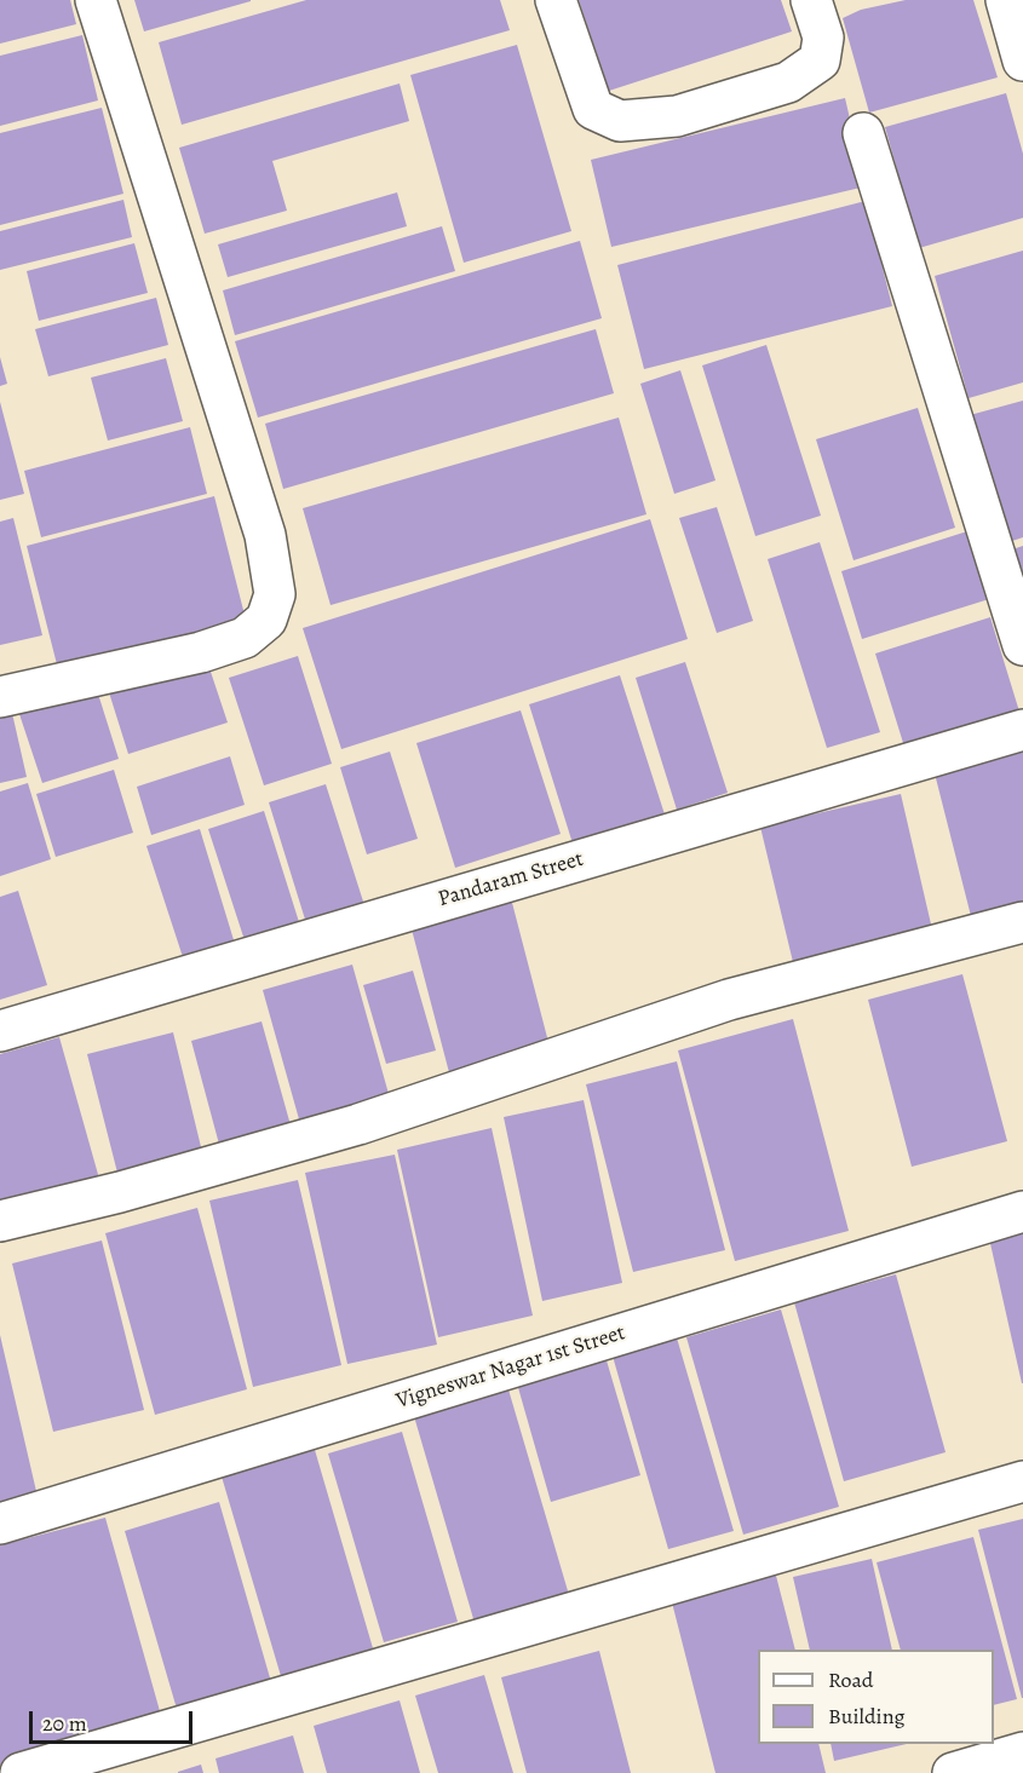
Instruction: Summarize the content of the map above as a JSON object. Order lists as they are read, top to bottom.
{
  "streets": {
    "street": ["Pandaram Street", "Vigneswar Nagar 1st Street"]
  },
  "legend": ["Road", "Building"],
  "scale_bar": "20 m"
}
